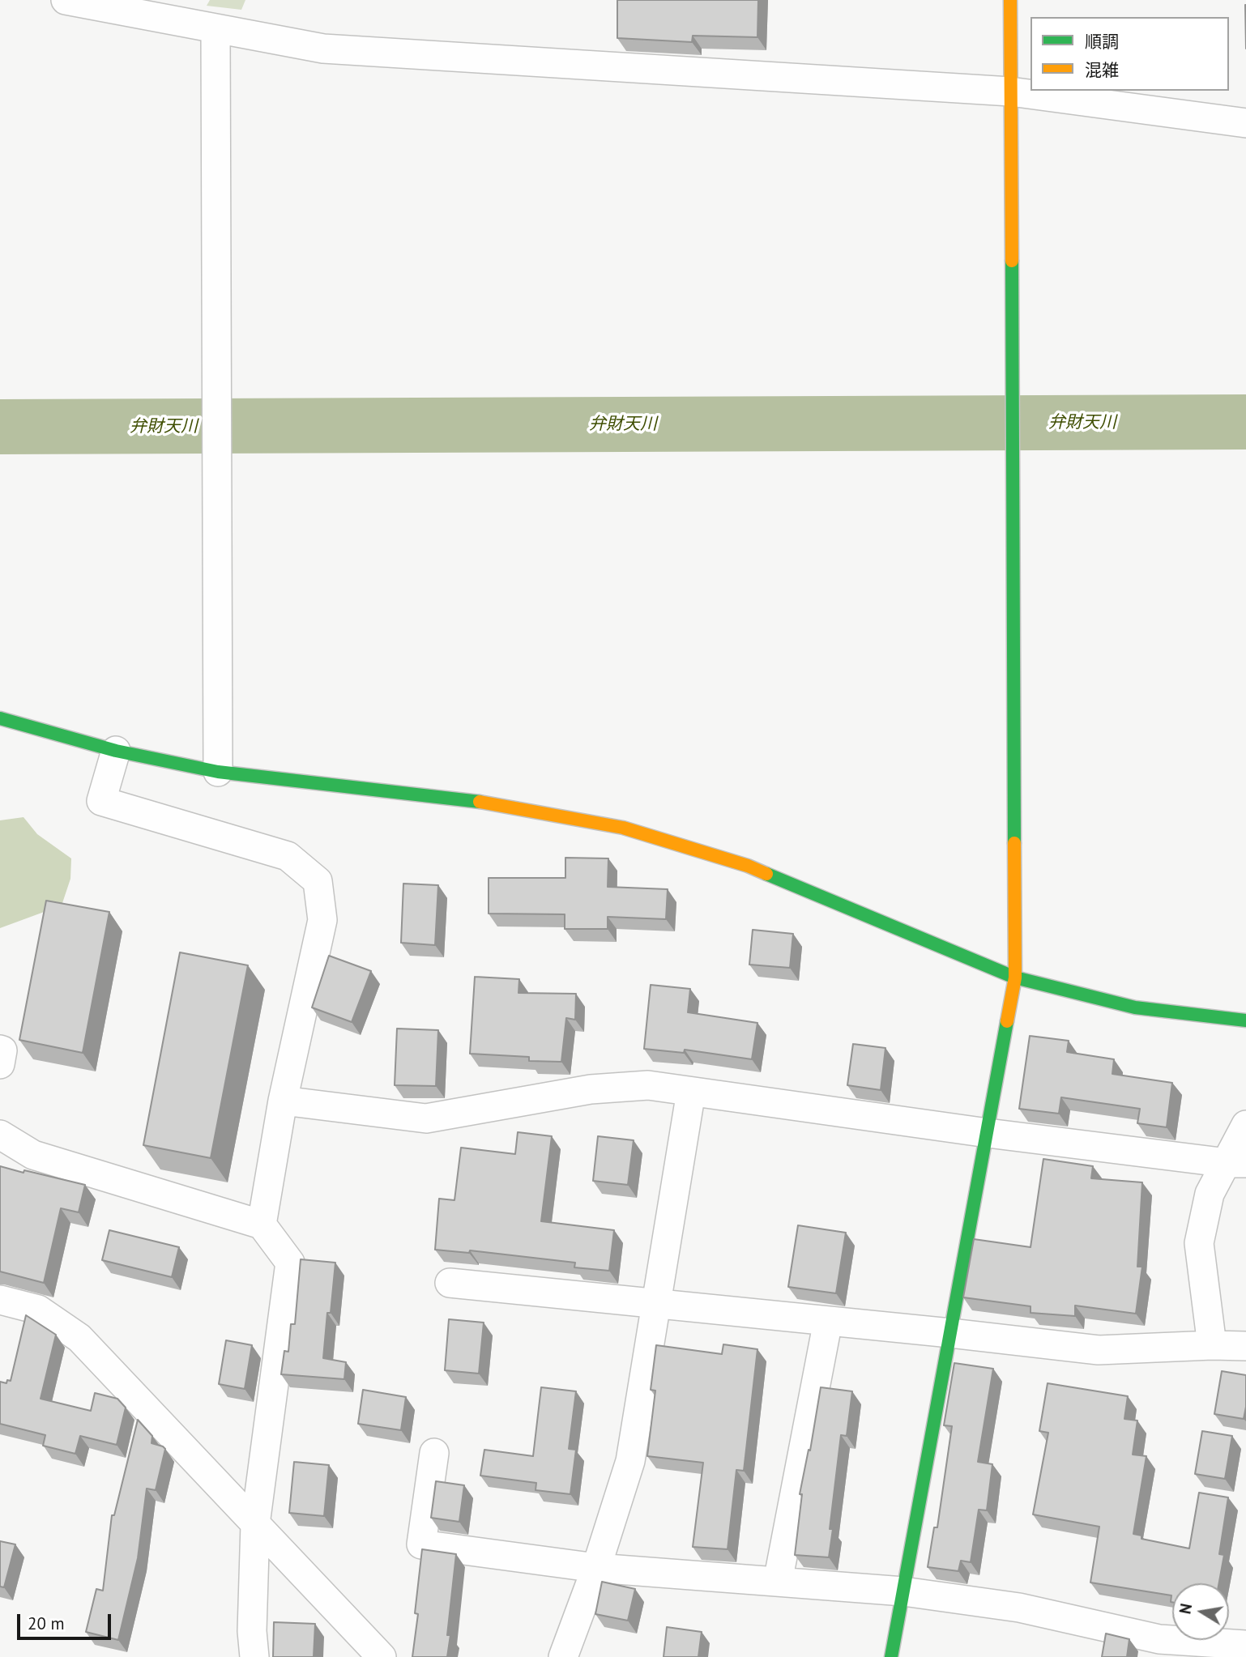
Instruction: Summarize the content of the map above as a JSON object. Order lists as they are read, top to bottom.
{
  "water": ["弁財天川"],
  "legend": ["順調", "混雑"],
  "scale_bar": "20 m",
  "north": "left"
}
